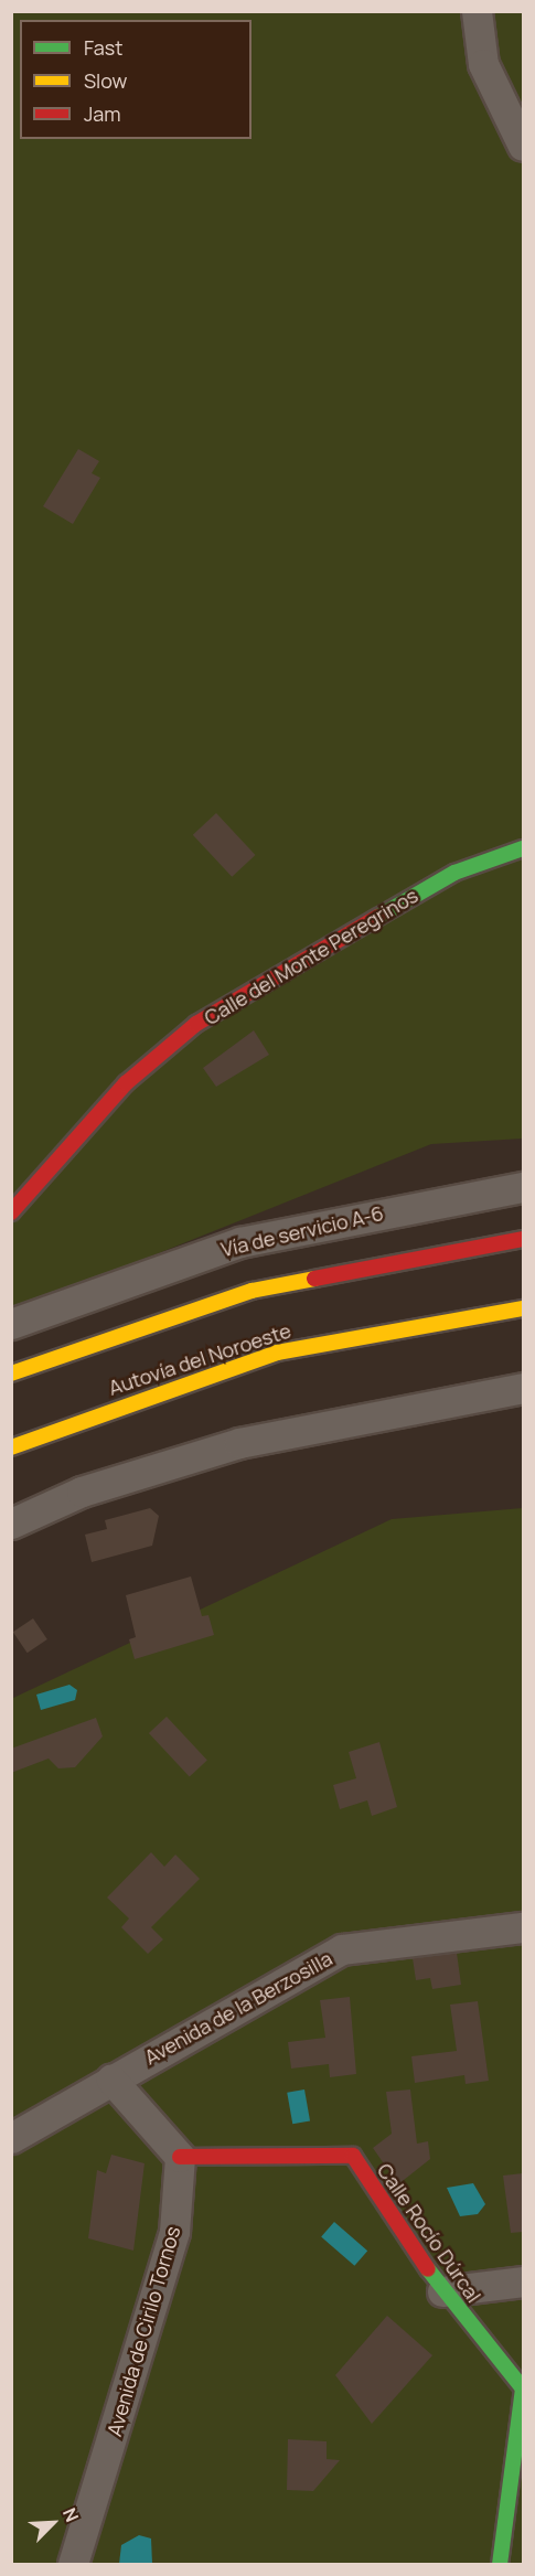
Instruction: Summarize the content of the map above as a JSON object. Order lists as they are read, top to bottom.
{
  "streets": {
    "main road": ["Calle del Monte Peregrinos", "Autovía del Noroeste", "Calle Rocío Dúrcal"],
    "street": ["Vía de servicio A-6", "Avenida de la Berzosilla", "Avenida de Cirilo Tornos"]
  },
  "crossings": [
    ["Calle Rocío Dúrcal", "Avenida de Cirilo Tornos"]
  ],
  "legend": ["Fast", "Slow", "Jam"],
  "north": "top right"
}
